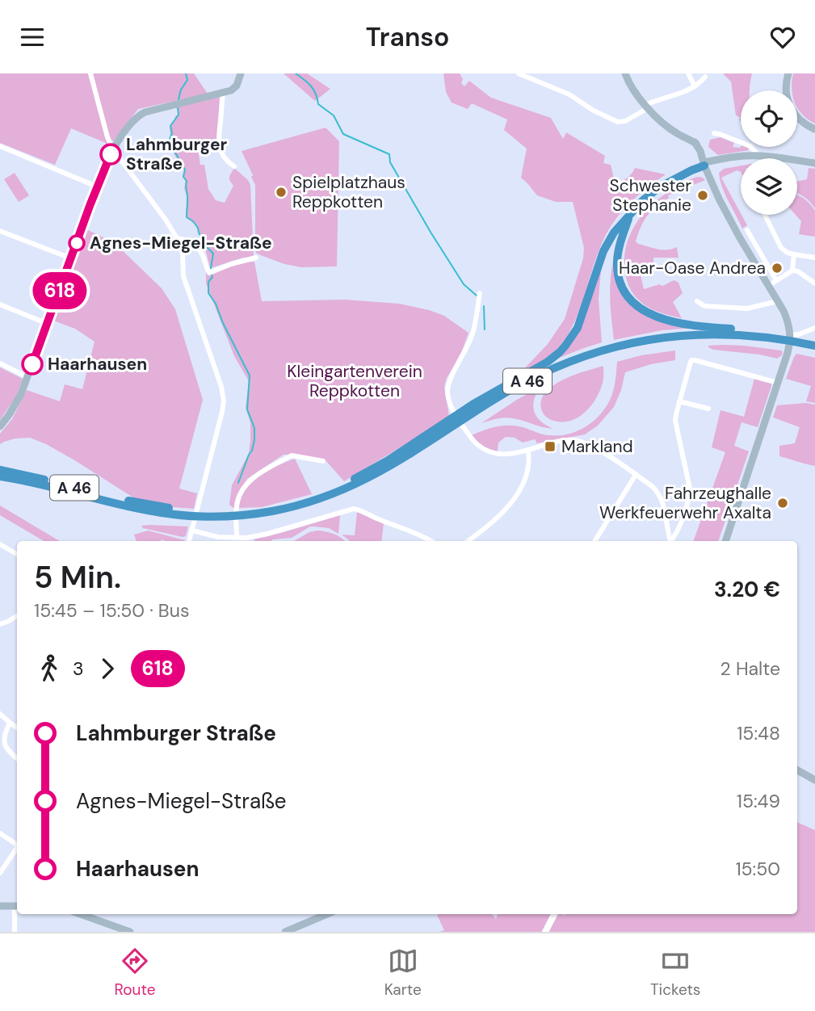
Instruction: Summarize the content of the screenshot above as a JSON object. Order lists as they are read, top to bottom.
{
  "streets": {
    "highway": ["A 46"]
  },
  "parks": ["Kleingartenverein Reppkotten"],
  "places": {
    "other": [
      "Lahmburger Straße",
      "Spielplatzhaus Reppkotten",
      "Schwester Stephanie",
      "Agnes-Miegel-Straße",
      "Haar-Oase Andrea",
      "Haarhausen",
      "Fahrzeughalle Werkfeuerwehr Axalta"
    ],
    "transit": ["Markland"]
  },
  "lines": ["bus line 618"],
  "page": {
    "header": "Transo",
    "on_map": "618",
    "heading": ["5 Min.", "15:45 – 15:50 · Bus", "3.20 €"],
    "legs": ["3", "618", "2 Halte"],
    "list": [
      {
        "name": "Lahmburger Straße",
        "value": "15:48"
      },
      {
        "name": "Agnes-Miegel-Straße",
        "value": "15:49"
      },
      {
        "name": "Haarhausen",
        "value": "15:50"
      }
    ],
    "tabs": ["Route", "Karte", "Tickets"]
  }
}
